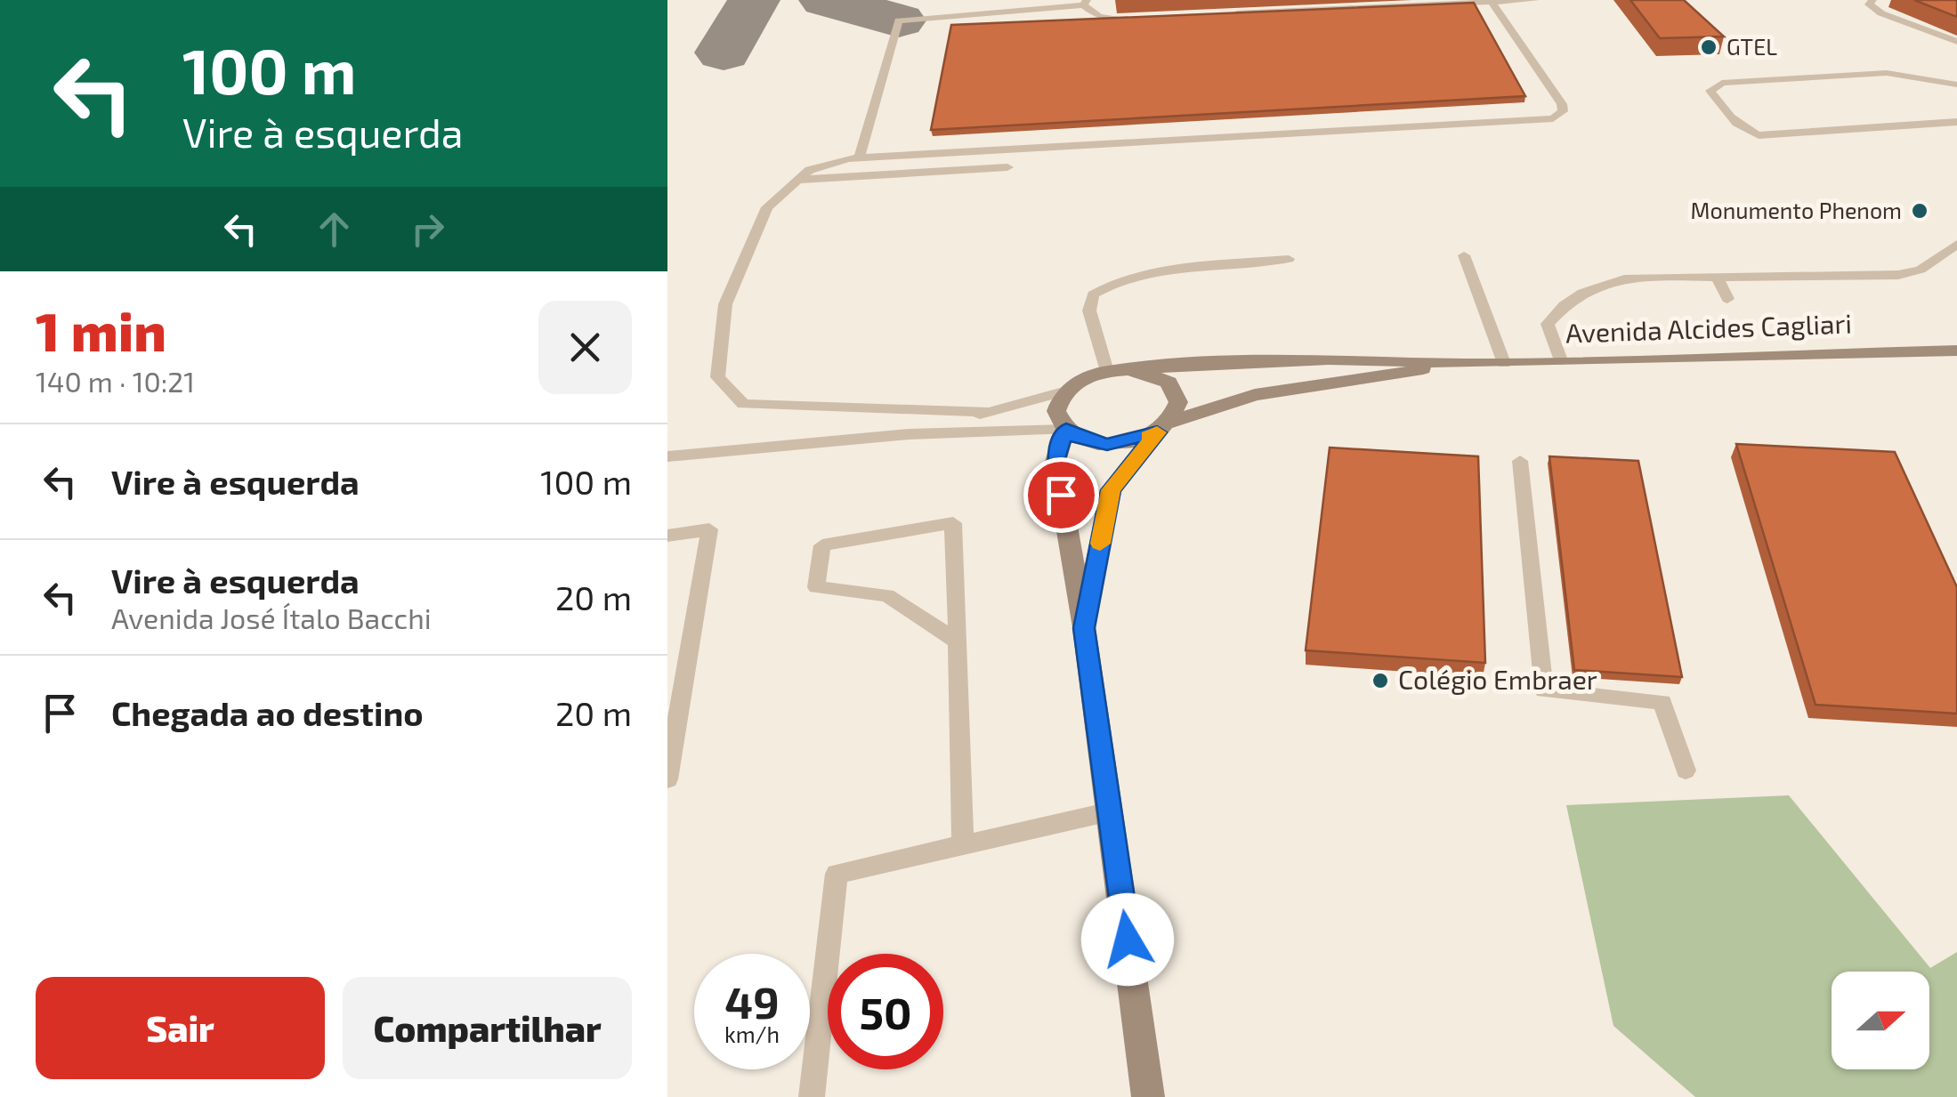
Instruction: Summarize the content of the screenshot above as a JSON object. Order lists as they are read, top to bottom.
{
  "streets": {
    "main road": ["Avenida Alcides Cagliari"]
  },
  "places": ["GTEL", "Monumento Phenom", "Colégio Embraer"],
  "north": "right",
  "page": {
    "turn": ["100 m", "Vire à esquerda"],
    "heading": ["1 min", "140 m · 10:21"],
    "list": [
      {
        "name": "Vire à esquerda",
        "value": "100 m"
      },
      {
        "name": "Vire à esquerda",
        "note": "Avenida José Ítalo Bacchi",
        "value": "20 m"
      },
      {
        "name": "Chegada ao destino",
        "value": "20 m"
      }
    ],
    "speed": "49 km/h",
    "limit": "50",
    "buttons": ["Sair", "Compartilhar"]
  }
}
